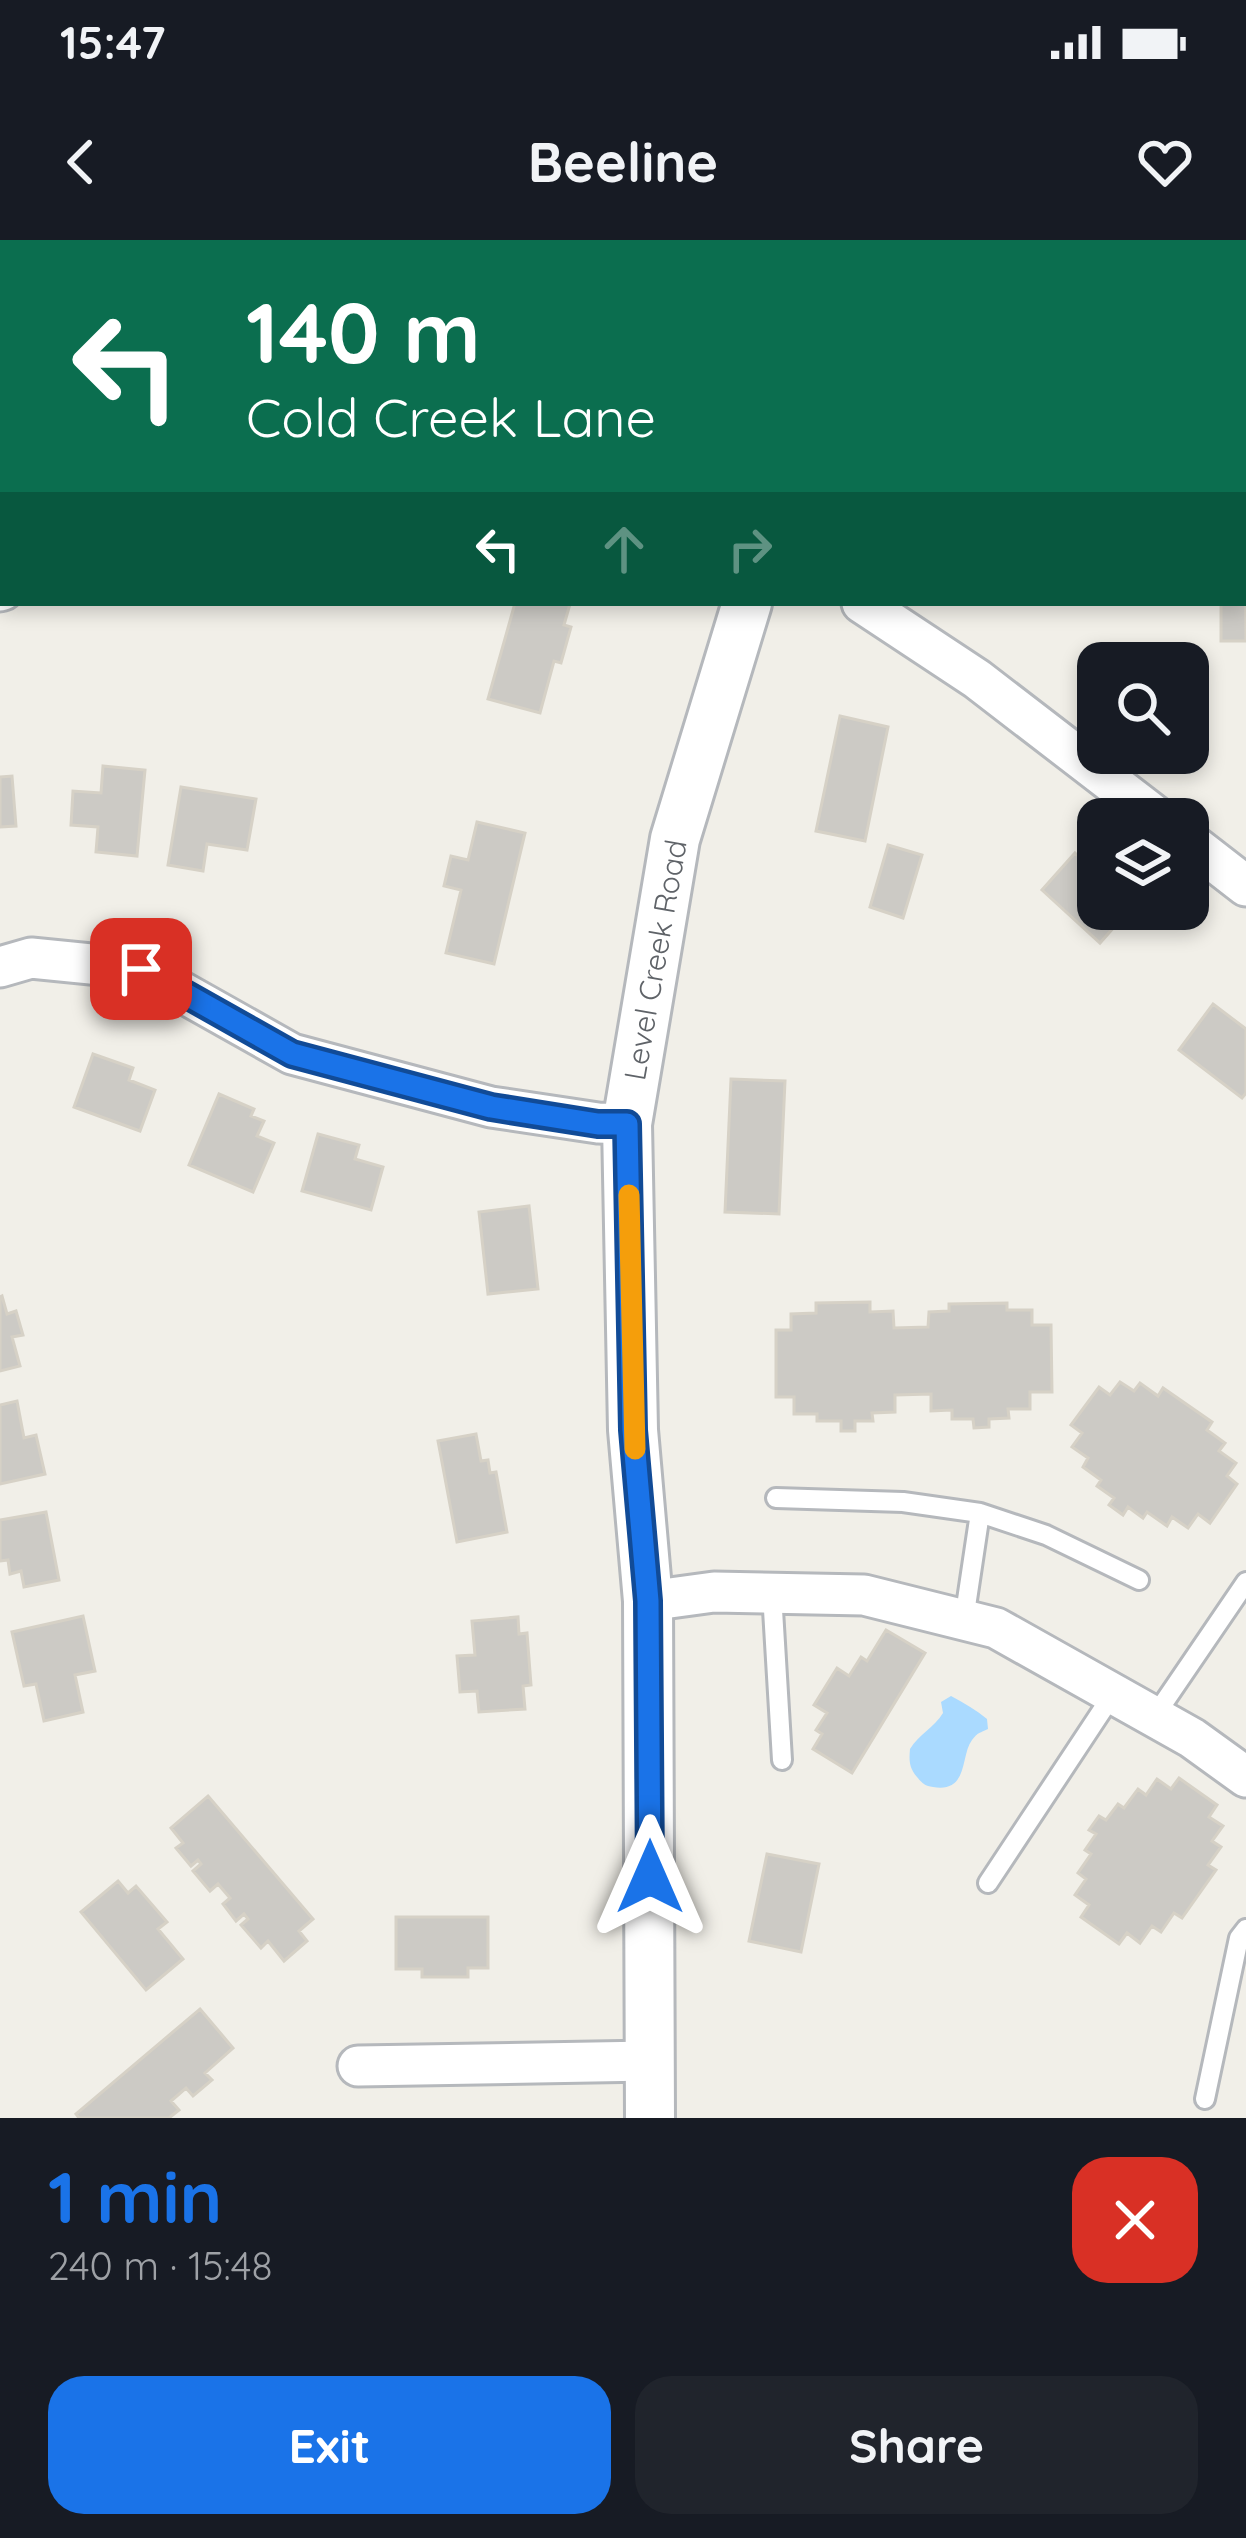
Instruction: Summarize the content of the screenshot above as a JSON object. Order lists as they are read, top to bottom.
{
  "streets": {
    "street": ["Level Creek Road"]
  },
  "page": {
    "status": "15:47",
    "header": "Beeline",
    "turn": ["140 m", "Cold Creek Lane"],
    "heading": ["1 min", "240 m · 15:48"],
    "buttons": ["Exit", "Share"]
  }
}
